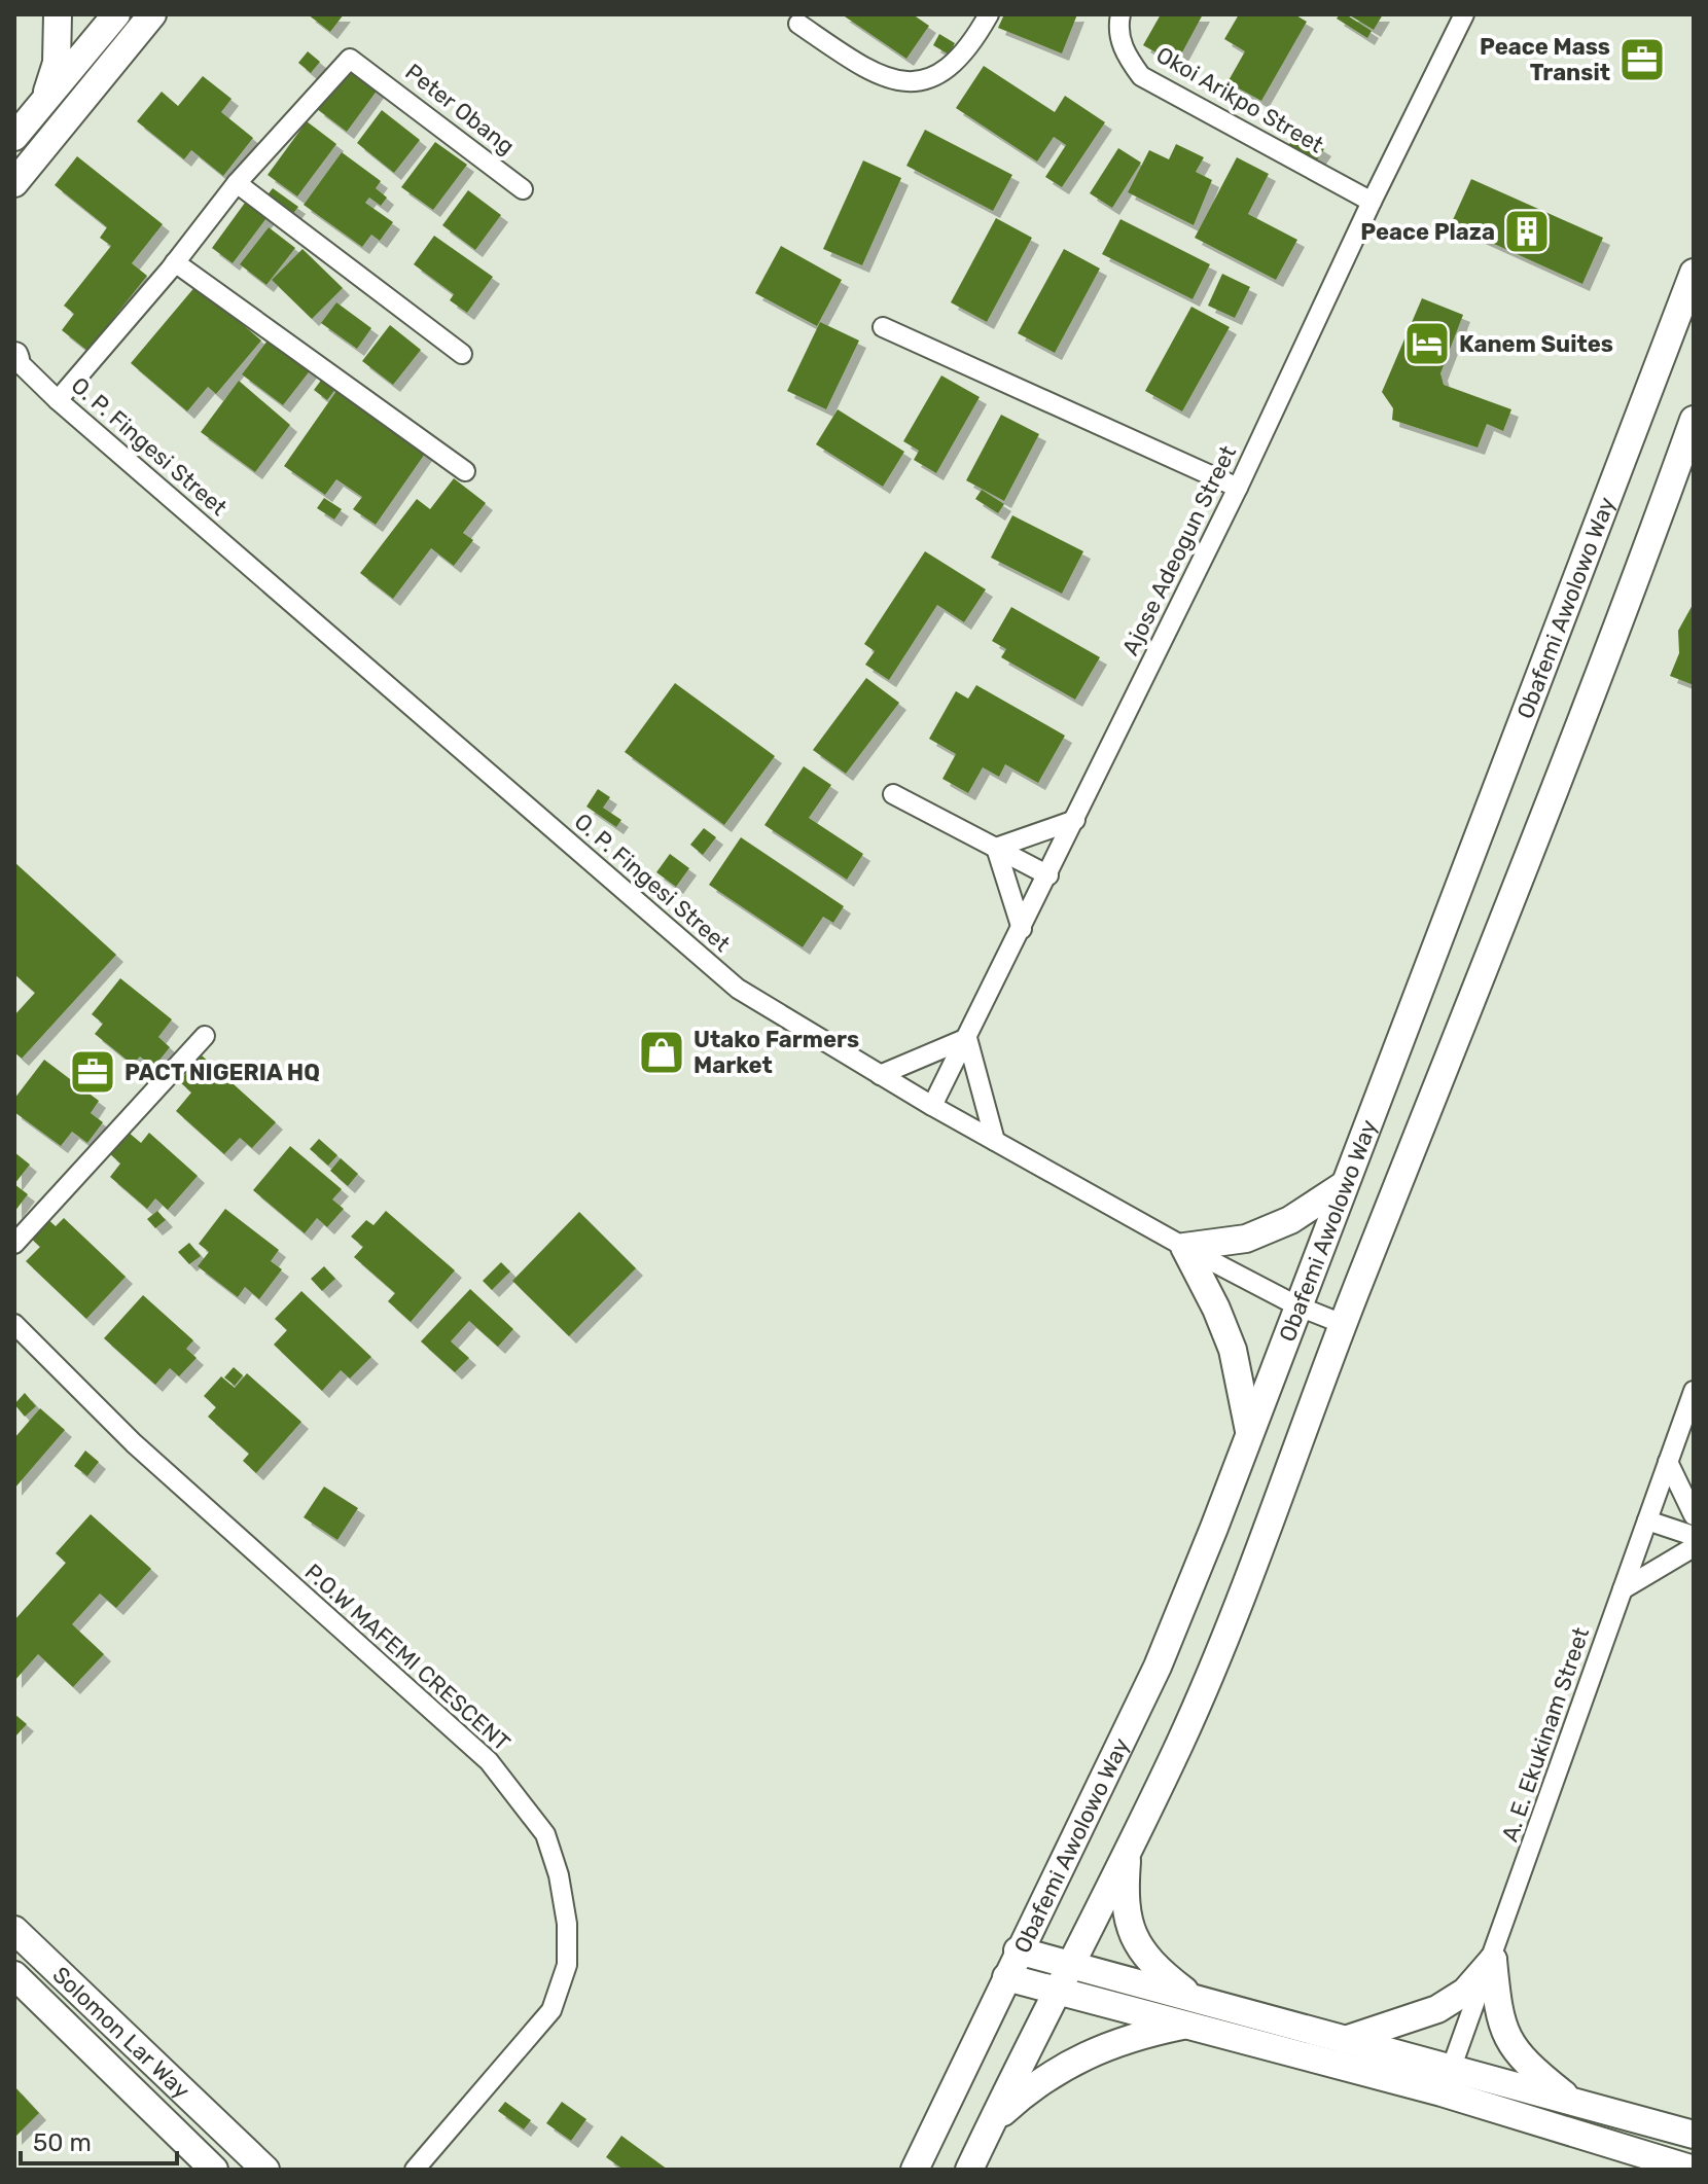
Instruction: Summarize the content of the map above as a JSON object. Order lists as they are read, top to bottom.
{
  "streets": {
    "main road": ["Obafemi Awolowo Way", "Solomon Lar Way"],
    "street": [
      "Okoi Arikpo Street",
      "Peter Obang",
      "O. P. Fingesi Street",
      "Ajose Adeogun Street",
      "P.O.W MAFEMI CRESCENT",
      "A. E. Ekukinam Street"
    ]
  },
  "crossings": [
    ["Okoi Arikpo Street", "Ajose Adeogun Street"],
    ["O. P. Fingesi Street", "Ajose Adeogun Street"],
    ["O. P. Fingesi Street", "Obafemi Awolowo Way"]
  ],
  "places": {
    "office": ["Peace Mass Transit", "PACT NIGERIA HQ"],
    "building": ["Peace Plaza"],
    "hotel": ["Kanem Suites"],
    "shop": ["Utako Farmers Market"]
  },
  "scale_bar": "50 m"
}
